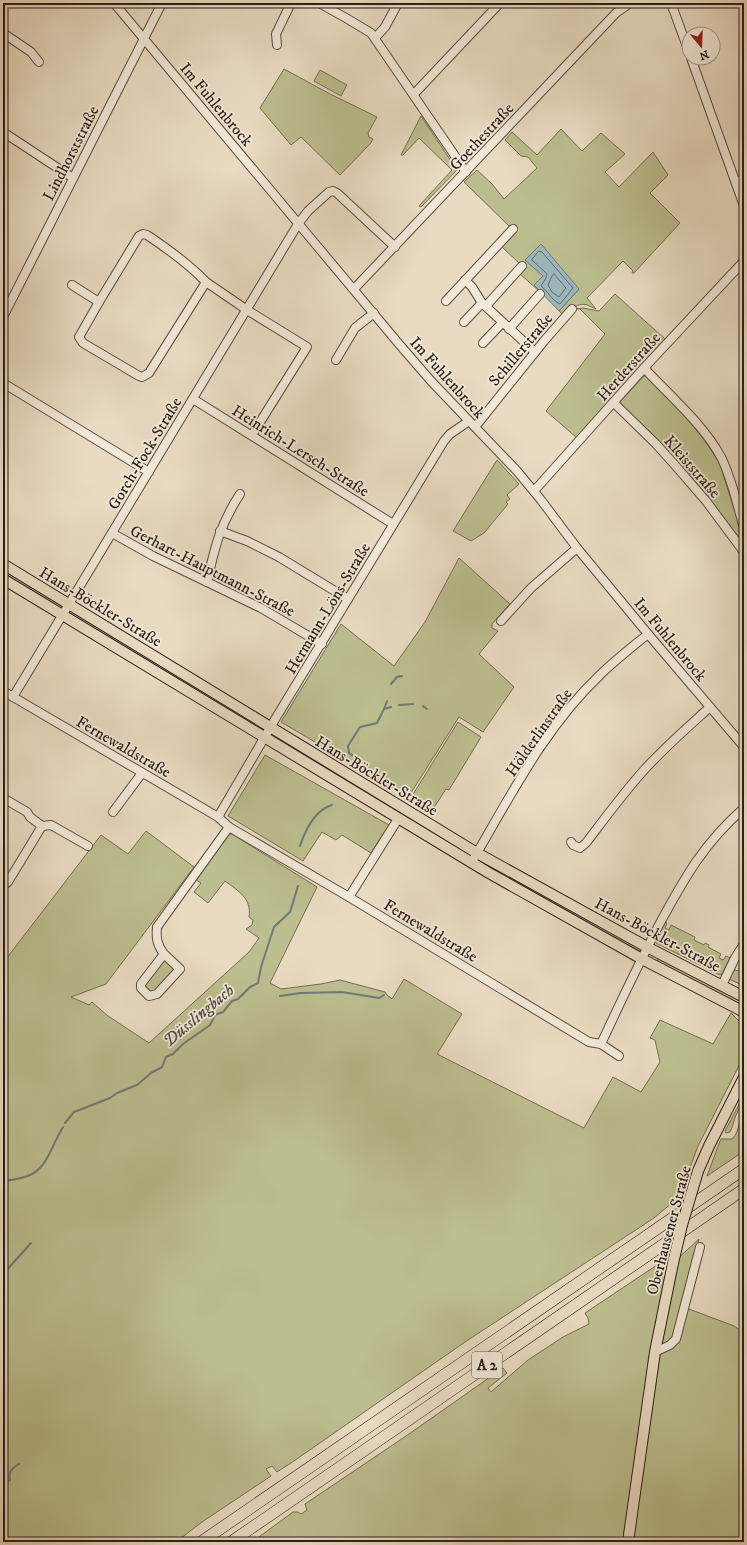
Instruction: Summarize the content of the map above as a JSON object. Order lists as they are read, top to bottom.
{
  "streets": {
    "highway": ["A 2"],
    "main road": ["Hans-Böckler-Straße", "Oberhausener Straße"],
    "street": [
      "Im Fuhlenbrock",
      "Goethestraße",
      "Lindhorststraße",
      "Schillerstraße",
      "Herderstraße",
      "Heinrich-Lersch-Straße",
      "Gorch-Fock-Straße",
      "Kleiststraße",
      "Gerhart-Hauptmann-Straße",
      "Hermann-Löns-Straße",
      "Hölderlinstraße",
      "Fernewaldstraße"
    ]
  },
  "crossings": [
    ["Im Fuhlenbrock", "Goethestraße"],
    ["Im Fuhlenbrock", "Lindhorststraße"],
    ["Im Fuhlenbrock", "Schillerstraße"],
    ["Im Fuhlenbrock", "Herderstraße"],
    ["Im Fuhlenbrock", "Gorch-Fock-Straße"],
    ["Im Fuhlenbrock", "Hermann-Löns-Straße"],
    ["Im Fuhlenbrock", "Hölderlinstraße"],
    ["Schillerstraße", "Hermann-Löns-Straße"],
    ["Herderstraße", "Kleiststraße"],
    ["Heinrich-Lersch-Straße", "Gorch-Fock-Straße"],
    ["Heinrich-Lersch-Straße", "Hermann-Löns-Straße"],
    ["Gorch-Fock-Straße", "Gerhart-Hauptmann-Straße"],
    ["Gorch-Fock-Straße", "Hans-Böckler-Straße"],
    ["Gorch-Fock-Straße", "Fernewaldstraße"],
    ["Gerhart-Hauptmann-Straße", "Hermann-Löns-Straße"],
    ["Hans-Böckler-Straße", "Hermann-Löns-Straße"],
    ["Hans-Böckler-Straße", "Hölderlinstraße"],
    ["Hans-Böckler-Straße", "Fernewaldstraße"],
    ["Hermann-Löns-Straße", "Fernewaldstraße"]
  ],
  "water": ["Düsslingbach"],
  "north": "bottom"
}
